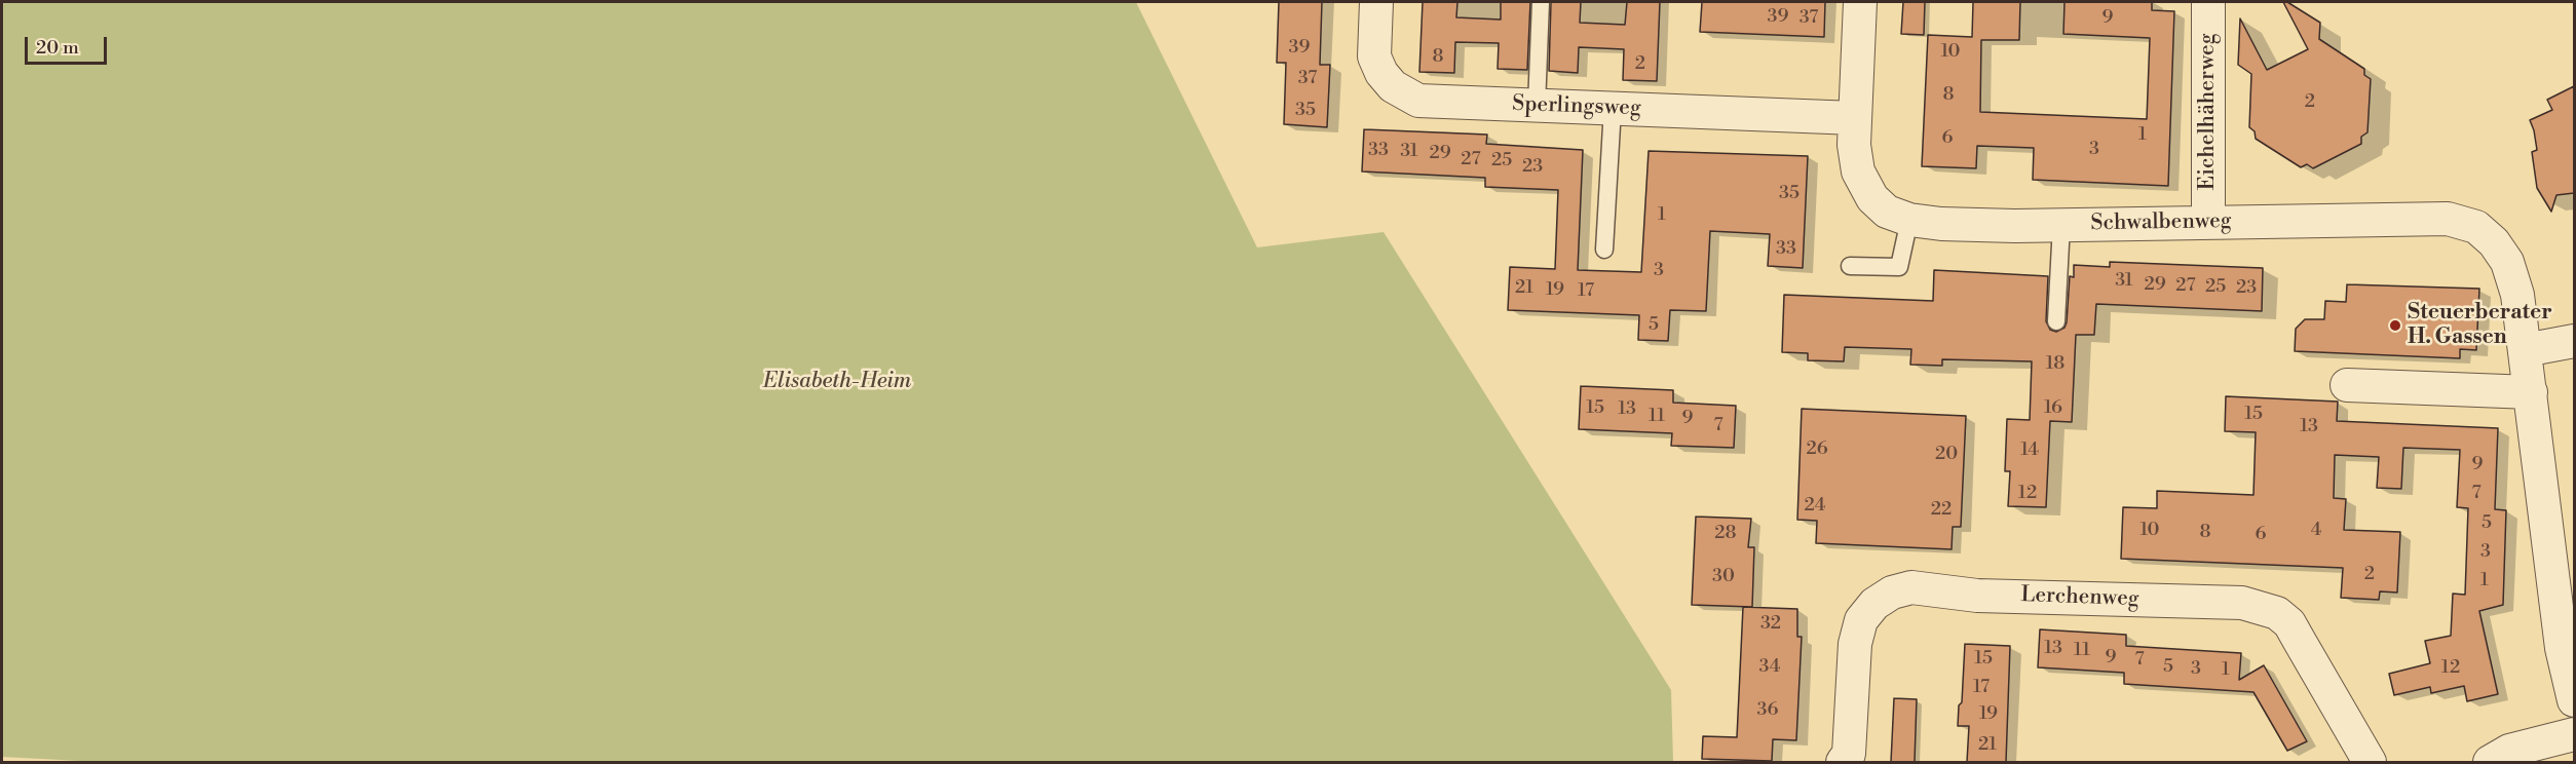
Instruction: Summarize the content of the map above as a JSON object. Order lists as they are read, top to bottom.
{
  "streets": {
    "street": [
      "Sperlingsweg",
      "Eichelhäherweg",
      "Schwalbenweg",
      "Lerchenweg"
    ]
  },
  "crossings": [
    ["Sperlingsweg", "Schwalbenweg"],
    ["Eichelhäherweg", "Schwalbenweg"]
  ],
  "parks": ["Elisabeth-Heim"],
  "places": ["Steuerberater H. Gassen"],
  "house_numbers": [
    "39",
    "37",
    "9",
    "39",
    "10",
    "8",
    "2",
    "37",
    "8",
    "2",
    "35",
    "1",
    "6",
    "3",
    "33",
    "31",
    "29",
    "27",
    "25",
    "23",
    "35",
    "1",
    "33",
    "3",
    "31",
    "29",
    "27",
    "25",
    "21",
    "23",
    "19",
    "17",
    "5",
    "18",
    "15",
    "16",
    "13",
    "15",
    "11",
    "9",
    "7",
    "13",
    "26",
    "14",
    "20",
    "9",
    "12",
    "7",
    "24",
    "22",
    "5",
    "10",
    "4",
    "8",
    "28",
    "6",
    "3",
    "2",
    "30",
    "1",
    "32",
    "13",
    "11",
    "9",
    "15",
    "7",
    "34",
    "5",
    "12",
    "3",
    "1",
    "17",
    "36",
    "19",
    "21"
  ],
  "scale_bar": "20 m"
}
